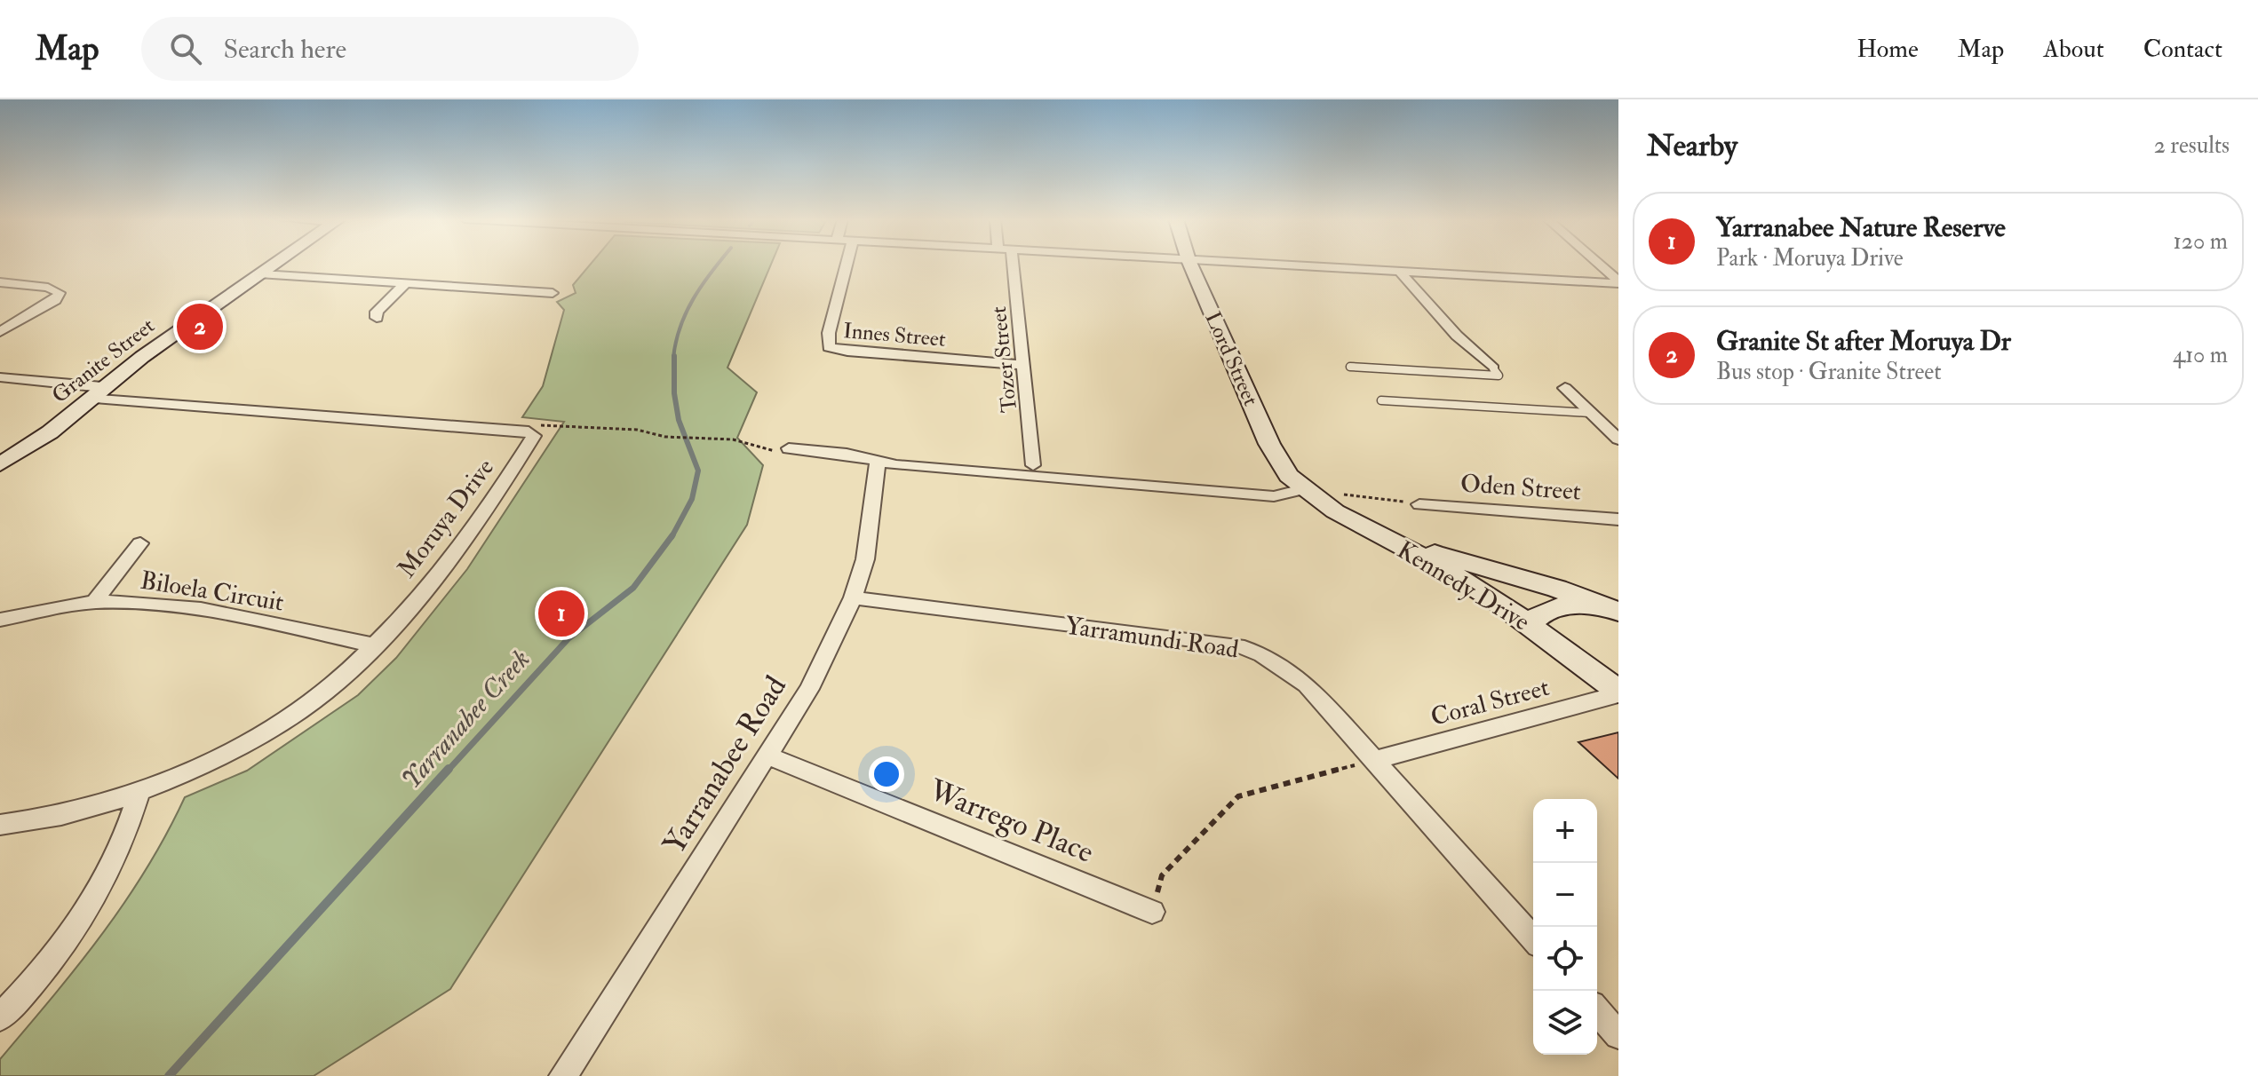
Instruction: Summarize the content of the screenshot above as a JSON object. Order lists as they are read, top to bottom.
{
  "streets": {
    "main road": ["Lord Street", "Granite Street", "Kennedy Drive"],
    "street": [
      "Innes Street",
      "Tozer Street",
      "Oden Street",
      "Moruya Drive",
      "Biloela Circuit",
      "Yarramundi Road",
      "Coral Street",
      "Yarranabee Road",
      "Warrego Place"
    ]
  },
  "crossings": [
    ["Innes Street", "Tozer Street"],
    ["Lord Street", "Kennedy Drive"],
    ["Granite Street", "Moruya Drive"],
    ["Moruya Drive", "Biloela Circuit"],
    ["Kennedy Drive", "Coral Street"],
    ["Yarramundi Road", "Coral Street"],
    ["Yarramundi Road", "Yarranabee Road"],
    ["Yarranabee Road", "Warrego Place"]
  ],
  "water": ["Yarranabee Creek"],
  "page": {
    "header": "Map",
    "search": "Search here",
    "nav": [
      "Home",
      "Map",
      "About",
      "Contact"
    ],
    "heading": ["Nearby", "2 results"],
    "list": [
      {
        "mark": "1",
        "name": "Yarranabee Nature Reserve",
        "note": "Park · Moruya Drive",
        "value": "120 m"
      },
      {
        "mark": "2",
        "name": "Granite St after Moruya Dr",
        "note": "Bus stop · Granite Street",
        "value": "410 m"
      }
    ],
    "pins": ["2", "1"],
    "map_buttons": ["+", "−"]
  }
}
